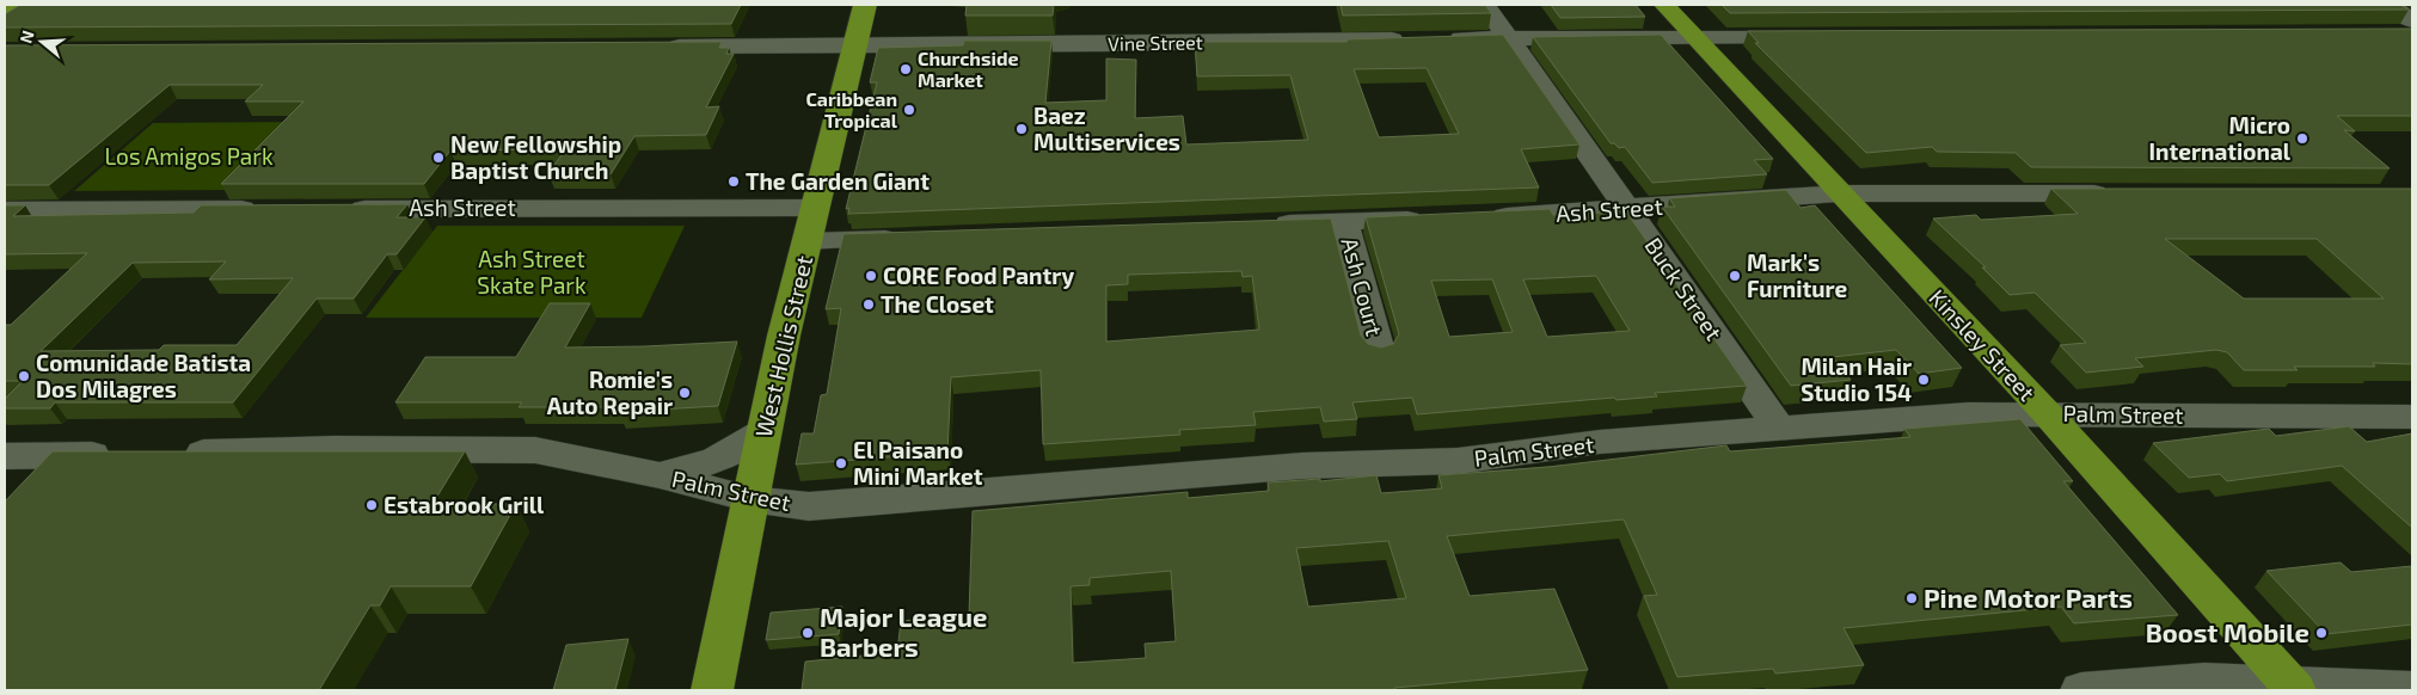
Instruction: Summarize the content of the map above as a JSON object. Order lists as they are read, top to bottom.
{
  "streets": {
    "main road": ["Kinsley Street", "West Hollis Street"],
    "street": [
      "Vine Street",
      "Ash Street",
      "Ash Court",
      "Buck Street",
      "Palm Street"
    ]
  },
  "crossings": [
    ["Vine Street", "Buck Street"],
    ["Vine Street", "Kinsley Street"],
    ["Vine Street", "West Hollis Street"],
    ["Ash Street", "Buck Street"],
    ["Ash Street", "Kinsley Street"],
    ["Ash Street", "West Hollis Street"],
    ["Buck Street", "Palm Street"],
    ["Kinsley Street", "Palm Street"],
    ["West Hollis Street", "Palm Street"]
  ],
  "parks": ["Los Amigos Park", "Ash Street Skate Park"],
  "places": [
    "Churchside Market",
    "Caribbean Tropical",
    "Baez Multiservices",
    "Micro International",
    "New Fellowship Baptist Church",
    "The Garden Giant",
    "CORE Food Pantry",
    "Mark's Furniture",
    "The Closet",
    "Comunidade Batista Dos Milagres",
    "Milan Hair Studio 154",
    "Romie's Auto Repair",
    "El Paisano Mini Market",
    "Estabrook Grill",
    "Pine Motor Parts",
    "Major League Barbers",
    "Boost Mobile"
  ],
  "north": "left"
}
